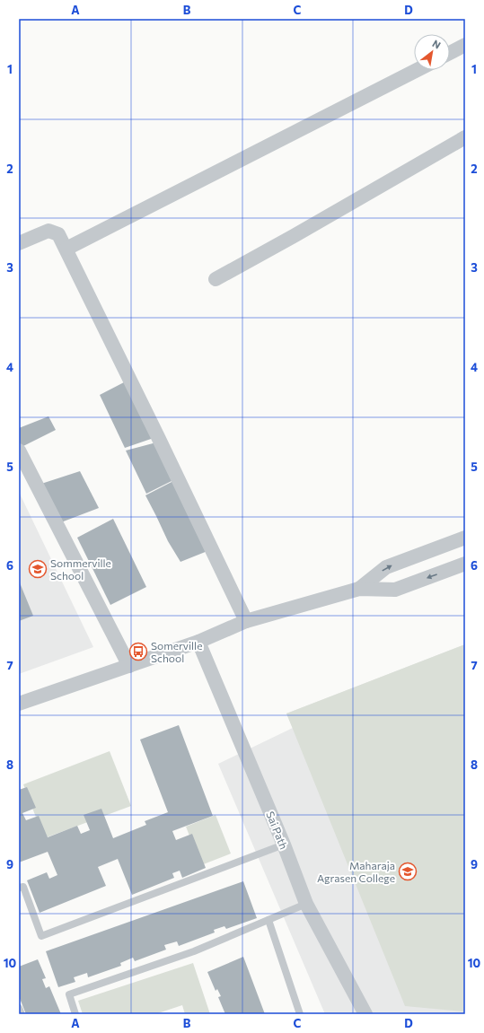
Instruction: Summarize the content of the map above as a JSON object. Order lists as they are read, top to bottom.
{
  "streets": {
    "street": ["Sai Path"]
  },
  "places": {
    "school or university": ["Sommerville School", "Maharaja Agrasen College"],
    "bus stop": ["Somerville School"]
  },
  "north": "top right",
  "grid": {
    "columns": [
      "A",
      "B",
      "C",
      "D"
    ],
    "rows": [
      "1",
      "2",
      "3",
      "4",
      "5",
      "6",
      "7",
      "8",
      "9",
      "10"
    ]
  }
}
